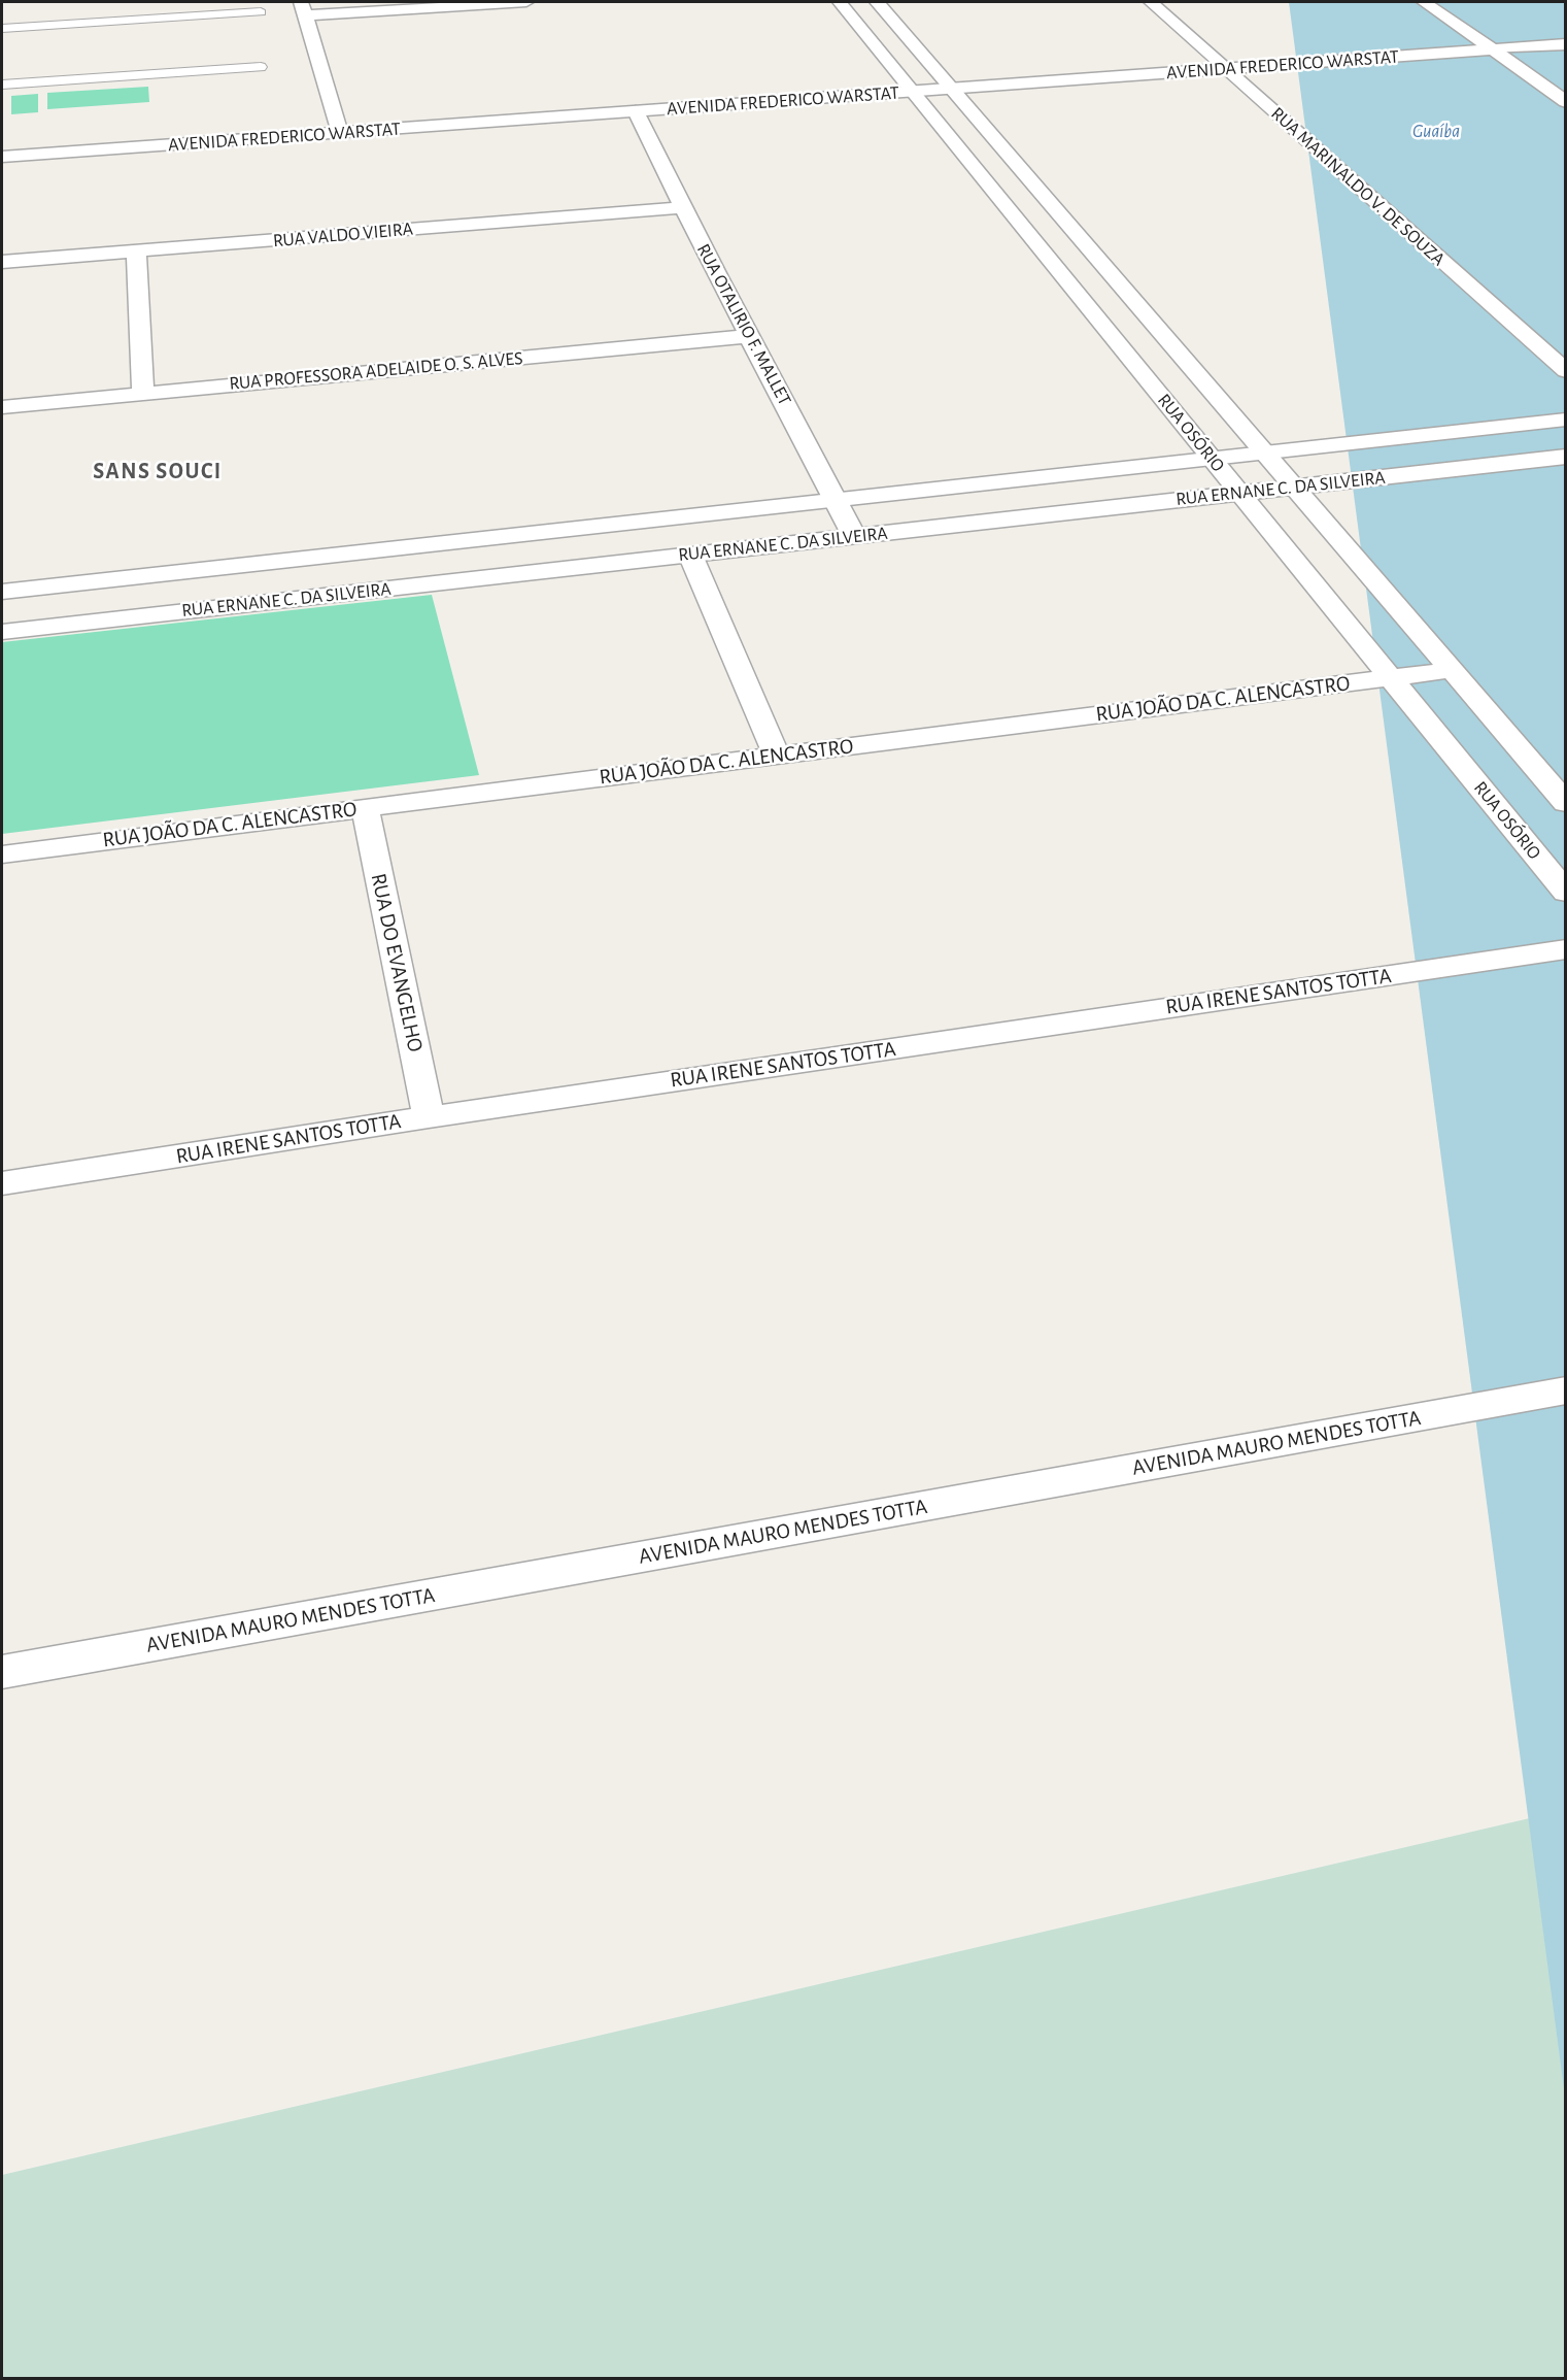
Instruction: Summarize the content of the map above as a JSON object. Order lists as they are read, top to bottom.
{
  "streets": {
    "street": [
      "AVENIDA FREDERICO WARSTAT",
      "RUA MARINALDO V. DE SOUZA",
      "RUA VALDO VIEIRA",
      "RUA OTALIRIO F. MALLET",
      "RUA PROFESSORA ADELAIDE O. S. ALVES",
      "RUA OSÓRIO",
      "RUA ERNANE C. DA SILVEIRA",
      "RUA JOÃO DA C. ALENCASTRO",
      "RUA DO EVANGELHO",
      "RUA IRENE SANTOS TOTTA",
      "AVENIDA MAURO MENDES TOTTA"
    ]
  },
  "crossings": [
    ["AVENIDA FREDERICO WARSTAT", "RUA MARINALDO V. DE SOUZA"],
    ["AVENIDA FREDERICO WARSTAT", "RUA OTALIRIO F. MALLET"],
    ["AVENIDA FREDERICO WARSTAT", "RUA OSÓRIO"],
    ["RUA VALDO VIEIRA", "RUA OTALIRIO F. MALLET"],
    ["RUA OTALIRIO F. MALLET", "RUA PROFESSORA ADELAIDE O. S. ALVES"],
    ["RUA OTALIRIO F. MALLET", "RUA ERNANE C. DA SILVEIRA"],
    ["RUA OSÓRIO", "RUA ERNANE C. DA SILVEIRA"],
    ["RUA OSÓRIO", "RUA JOÃO DA C. ALENCASTRO"],
    ["RUA JOÃO DA C. ALENCASTRO", "RUA DO EVANGELHO"],
    ["RUA DO EVANGELHO", "RUA IRENE SANTOS TOTTA"]
  ],
  "districts": ["SANS SOUCI"],
  "water": ["Guaíba"]
}
